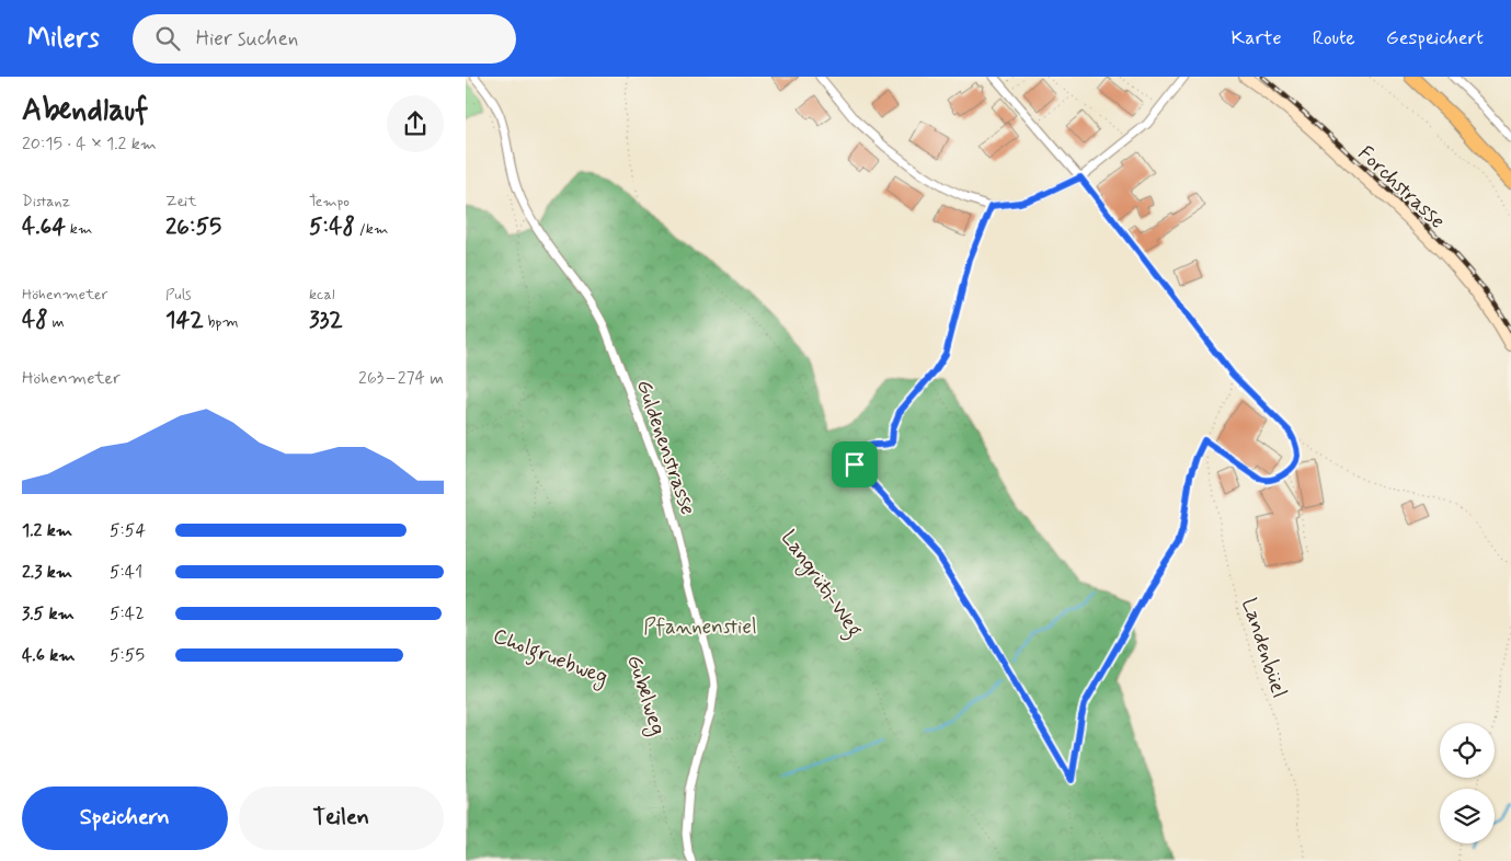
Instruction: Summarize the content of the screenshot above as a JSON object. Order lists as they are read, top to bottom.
{
  "streets": {
    "main road": ["Forchstrasse"],
    "street": ["Guldenenstrasse"],
    "path": [
      "Langrüti-Weg",
      "Landenbüel",
      "Cholgruebweg",
      "Gubelweg"
    ]
  },
  "crossings": [
    ["Cholgruebweg", "Gubelweg"]
  ],
  "parks": ["Pfannenstiel"],
  "page": {
    "header": "Milers",
    "search": "Hier suchen",
    "nav": ["Karte", "Route", "Gespeichert"],
    "heading": ["Abendlauf", "20:15 · 4 × 1.2 km"],
    "stats": [
      ["Distanz", "4.64 km"],
      ["Zeit", "26:55"],
      ["Tempo", "5:48 /km"],
      ["Höhenmeter", "48 m"],
      ["Puls", "142 bpm"],
      ["kcal", "332"]
    ],
    "chart": ["Höhenmeter", "263–274 m"],
    "list": [
      {
        "name": "1.2 km",
        "note": "5:54"
      },
      {
        "name": "2.3 km",
        "note": "5:41"
      },
      {
        "name": "3.5 km",
        "note": "5:42"
      },
      {
        "name": "4.6 km",
        "note": "5:55"
      }
    ],
    "buttons": ["Speichern", "Teilen"]
  }
}
